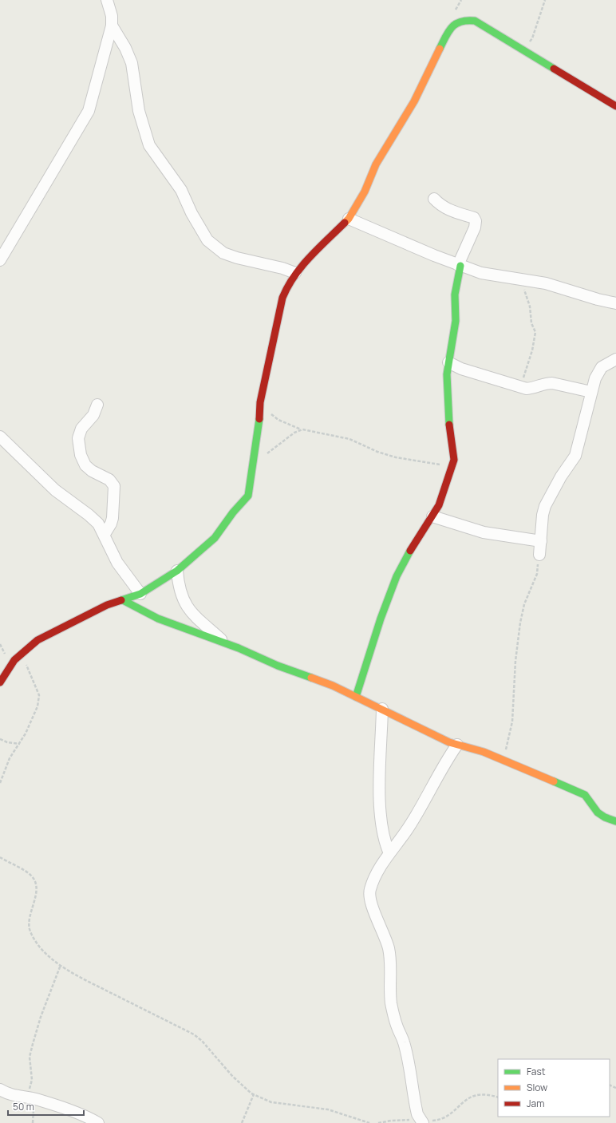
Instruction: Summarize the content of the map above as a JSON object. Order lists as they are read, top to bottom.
{
  "legend": ["Fast", "Slow", "Jam"],
  "scale_bar": "50 m"
}
